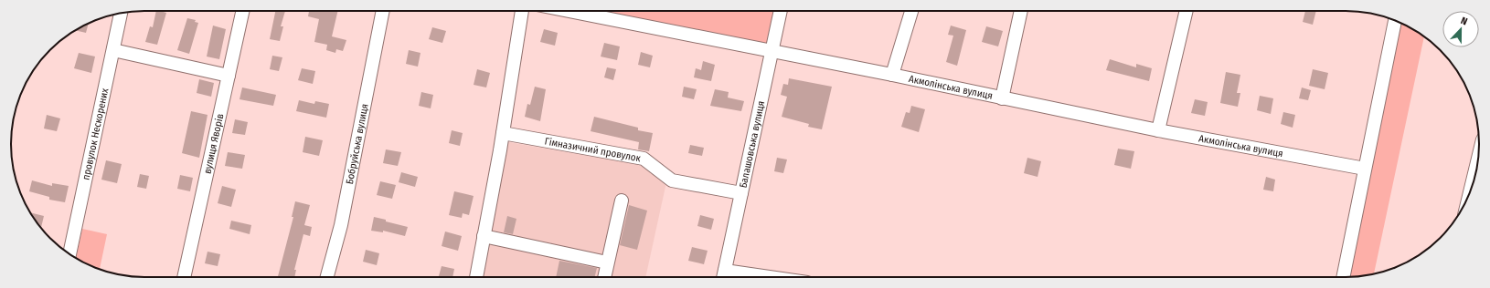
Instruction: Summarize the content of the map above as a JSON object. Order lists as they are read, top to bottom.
{
  "streets": {
    "street": [
      "Акмолінська вулиця",
      "провулок Нескорених",
      "вулиця Яворів",
      "Бобруйська вулиця",
      "Балашовська вулиця",
      "Гімназичний провулок"
    ]
  },
  "crossings": [
    ["Акмолінська вулиця", "Балашовська вулиця"],
    ["Балашовська вулиця", "Гімназичний провулок"]
  ],
  "north": "top"
}
